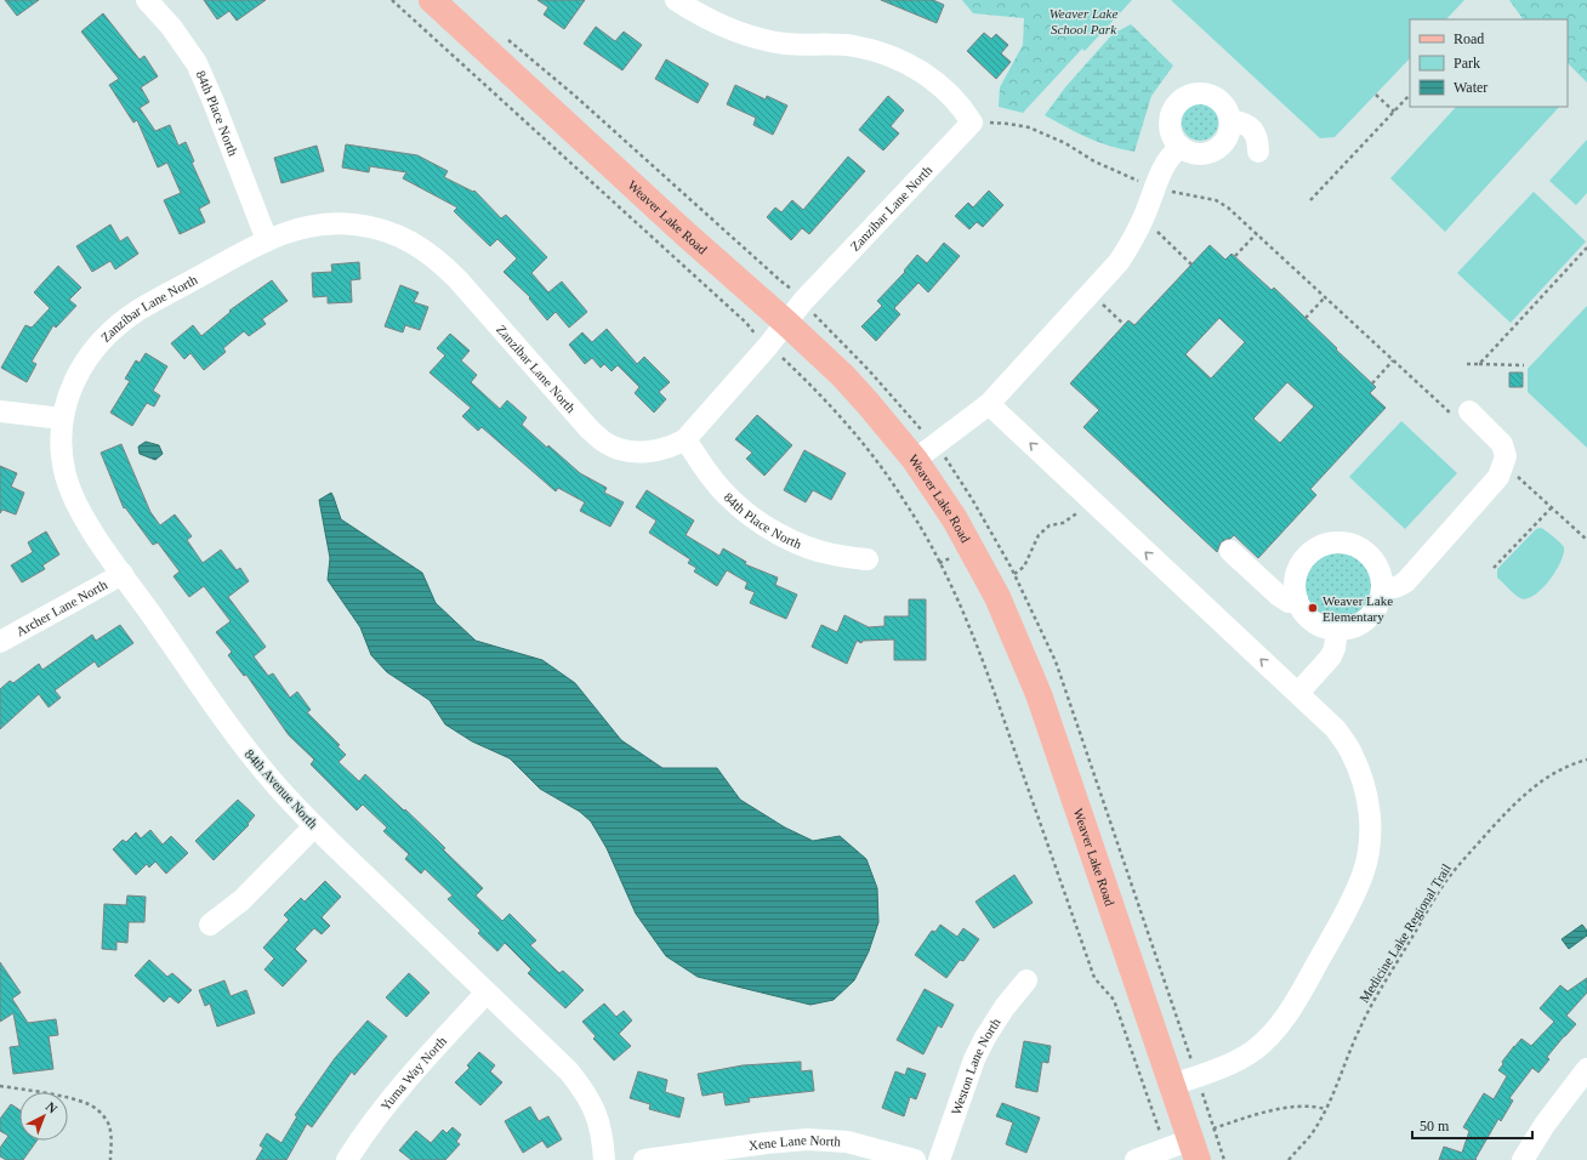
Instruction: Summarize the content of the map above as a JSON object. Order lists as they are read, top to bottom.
{
  "streets": {
    "main road": ["Weaver Lake Road"],
    "street": [
      "84th Place North",
      "Zanzibar Lane North",
      "Archer Lane North",
      "84th Avenue North",
      "Weston Lane North",
      "Yuma Way North",
      "Xene Lane North"
    ],
    "path": ["Medicine Lake Regional Trail"]
  },
  "crossings": [
    ["84th Place North", "Zanzibar Lane North"],
    ["Zanzibar Lane North", "Weaver Lake Road"],
    ["Zanzibar Lane North", "84th Avenue North"],
    ["Archer Lane North", "84th Avenue North"],
    ["84th Avenue North", "Yuma Way North"]
  ],
  "parks": ["Weaver Lake School Park"],
  "places": ["Weaver Lake Elementary"],
  "legend": ["Road", "Park", "Water"],
  "scale_bar": "50 m",
  "north": "top right"
}
